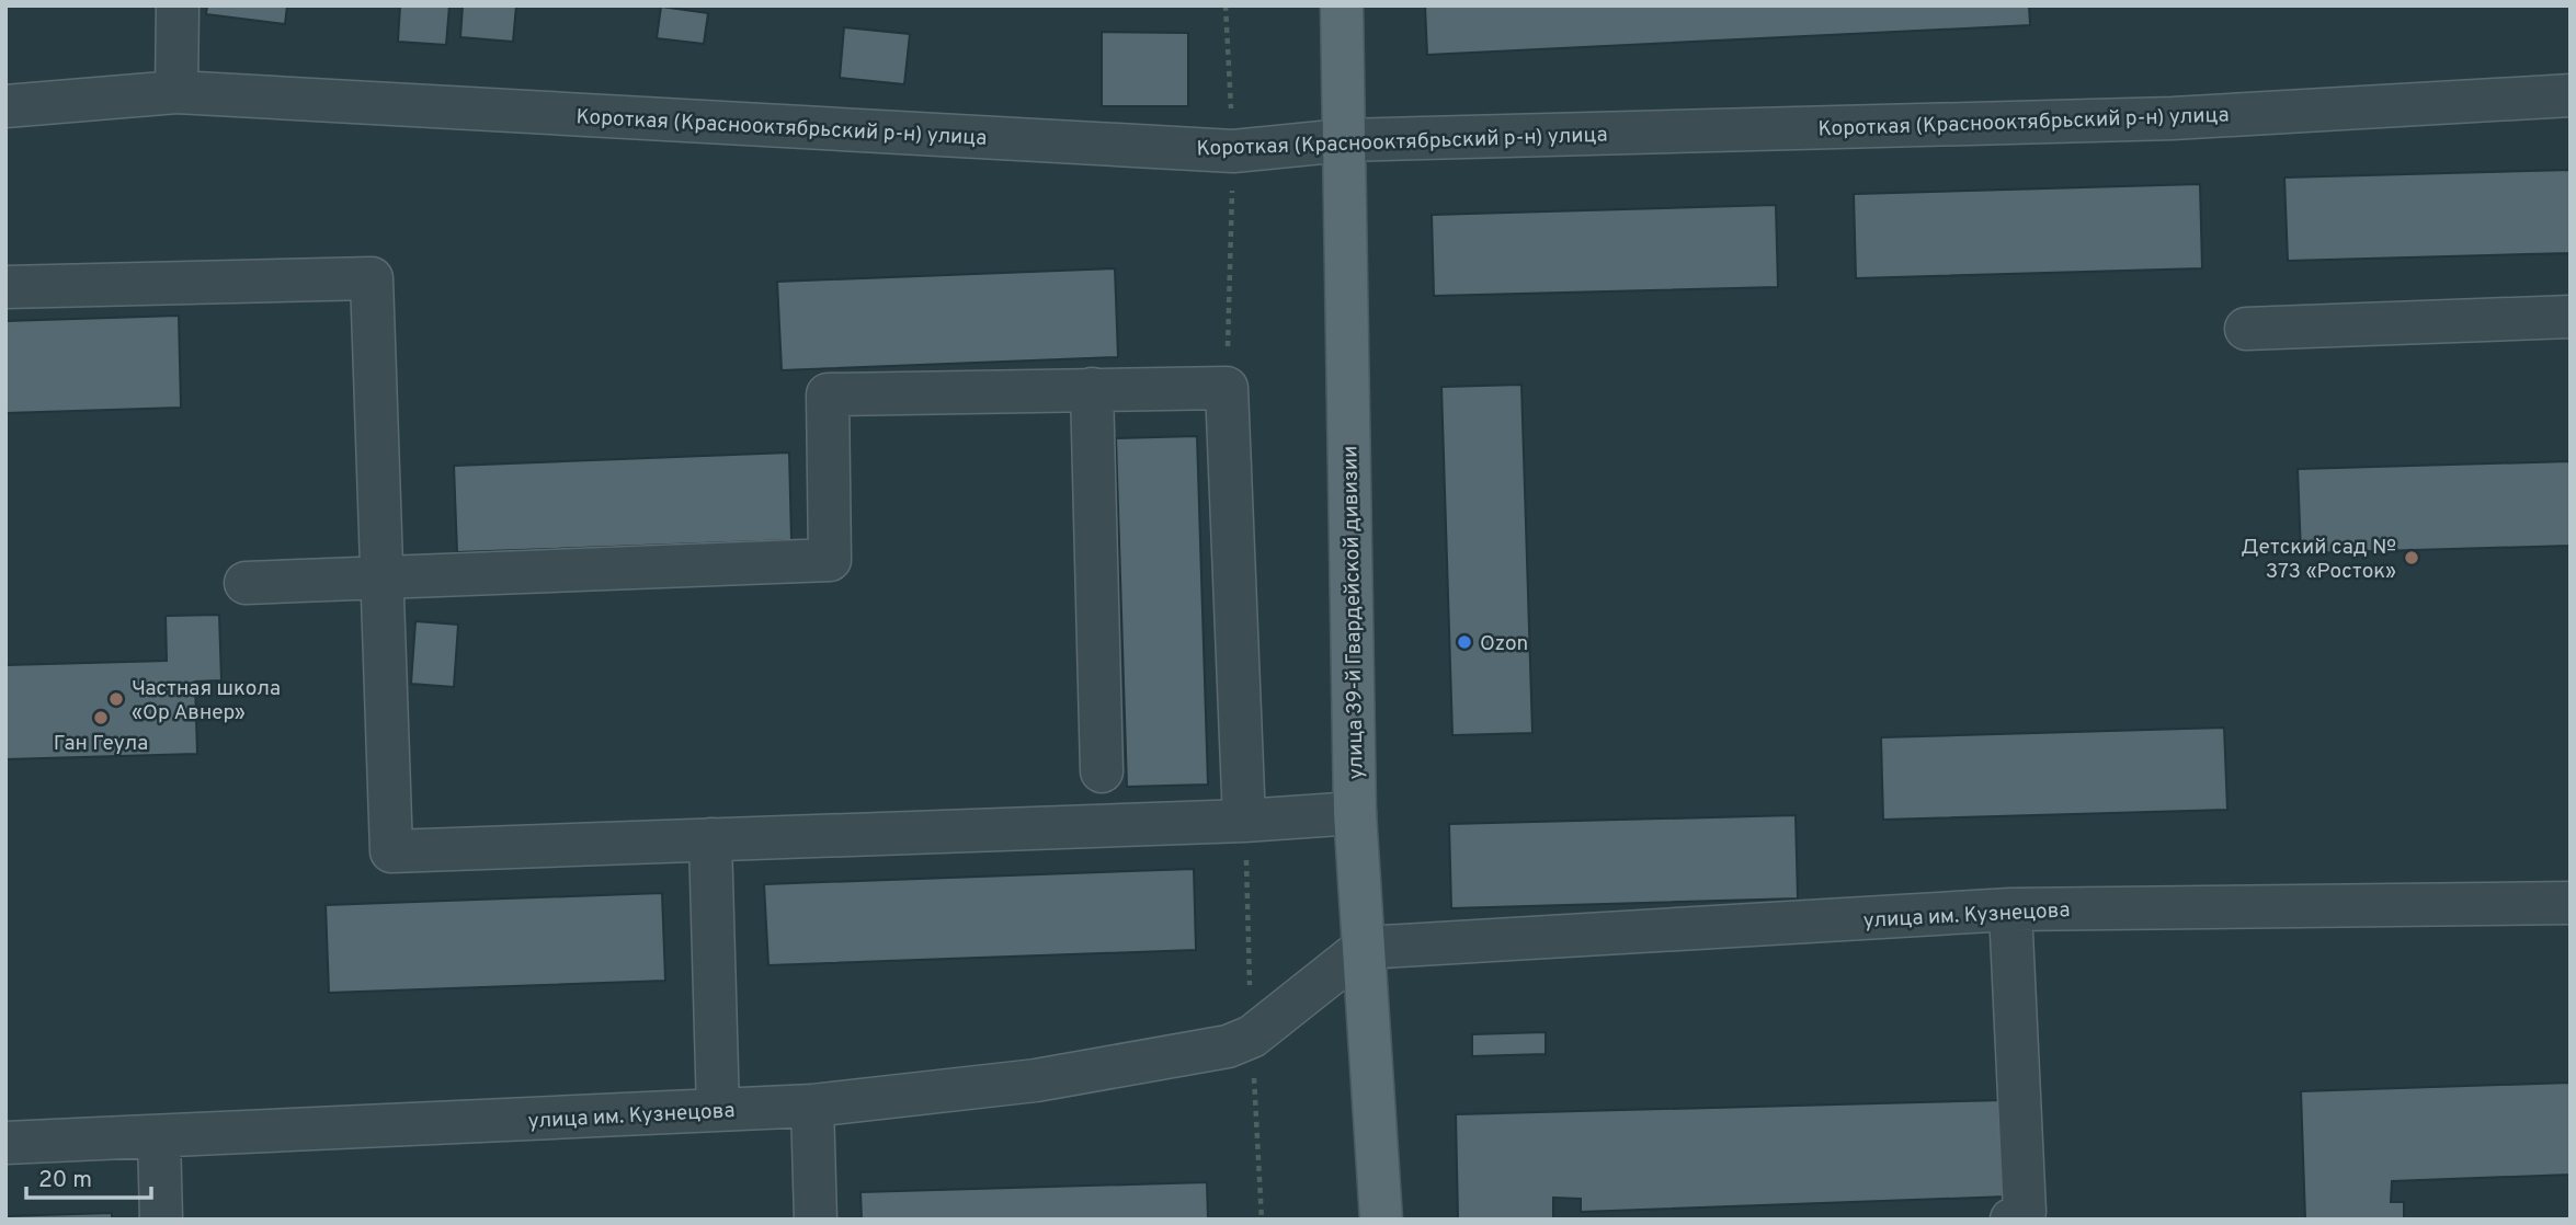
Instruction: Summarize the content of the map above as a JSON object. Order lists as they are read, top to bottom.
{
  "streets": {
    "main road": ["улица 39-й Гвардейской дивизии"],
    "street": ["Короткая (Краснооктябрьский р-н) улица", "улица им. Кузнецова"]
  },
  "crossings": [
    ["Короткая (Краснооктябрьский р-н) улица", "улица 39-й Гвардейской дивизии"],
    ["улица 39-й Гвардейской дивизии", "улица им. Кузнецова"]
  ],
  "places": [
    "Детский сад № 373 «Росток»",
    "Ozon",
    "Частная школа «Ор Авнер»",
    "Ган Геула"
  ],
  "scale_bar": "20 m"
}
